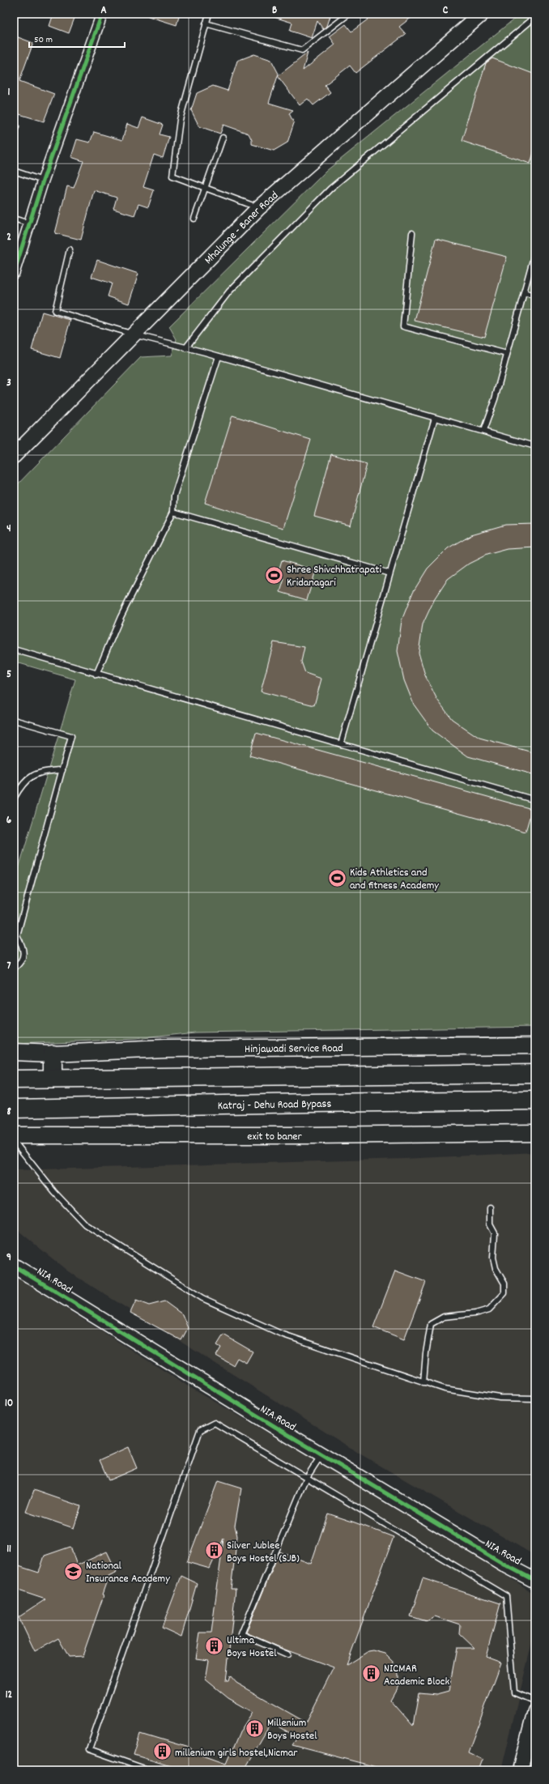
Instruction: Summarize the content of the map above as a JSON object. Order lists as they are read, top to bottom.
{
  "streets": {
    "highway": ["Katraj - Dehu Road Bypass"],
    "main road": [
      "Mhalunge - Baner Road",
      "Hinjawadi Service Road",
      "exit to baner",
      "NIA Road"
    ]
  },
  "places": {
    "sports": ["Shree Shivchhatrapati Kridanagari", "Kids Athletics and and fitness Academy"],
    "building": [
      "Silver Jublee Boys Hostel (SJB)",
      "Ultima Boys Hostel",
      "NICMAR Academic Block",
      "Millenium Boys Hostel",
      "millenium girls hostel,Nicmar"
    ],
    "school or university": ["National Insurance Academy"]
  },
  "scale_bar": "50 m",
  "grid": {
    "columns": ["A", "B", "C"],
    "rows": [
      "1",
      "2",
      "3",
      "4",
      "5",
      "6",
      "7",
      "8",
      "9",
      "10",
      "11",
      "12"
    ]
  }
}
